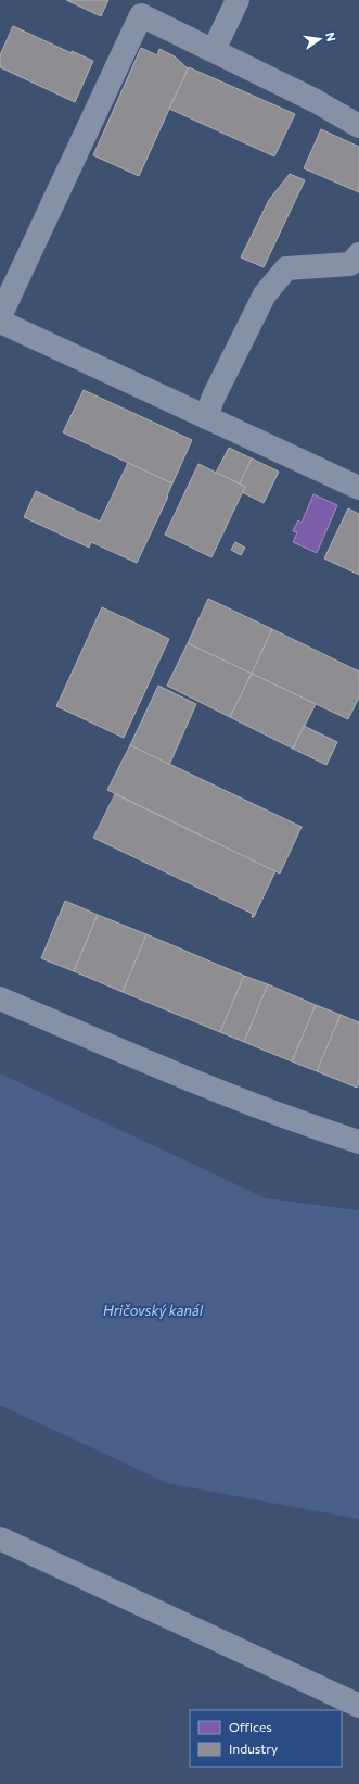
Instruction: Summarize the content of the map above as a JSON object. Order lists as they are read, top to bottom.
{
  "water": ["Hričovský kanál"],
  "legend": ["Offices", "Industry"],
  "north": "right"
}
